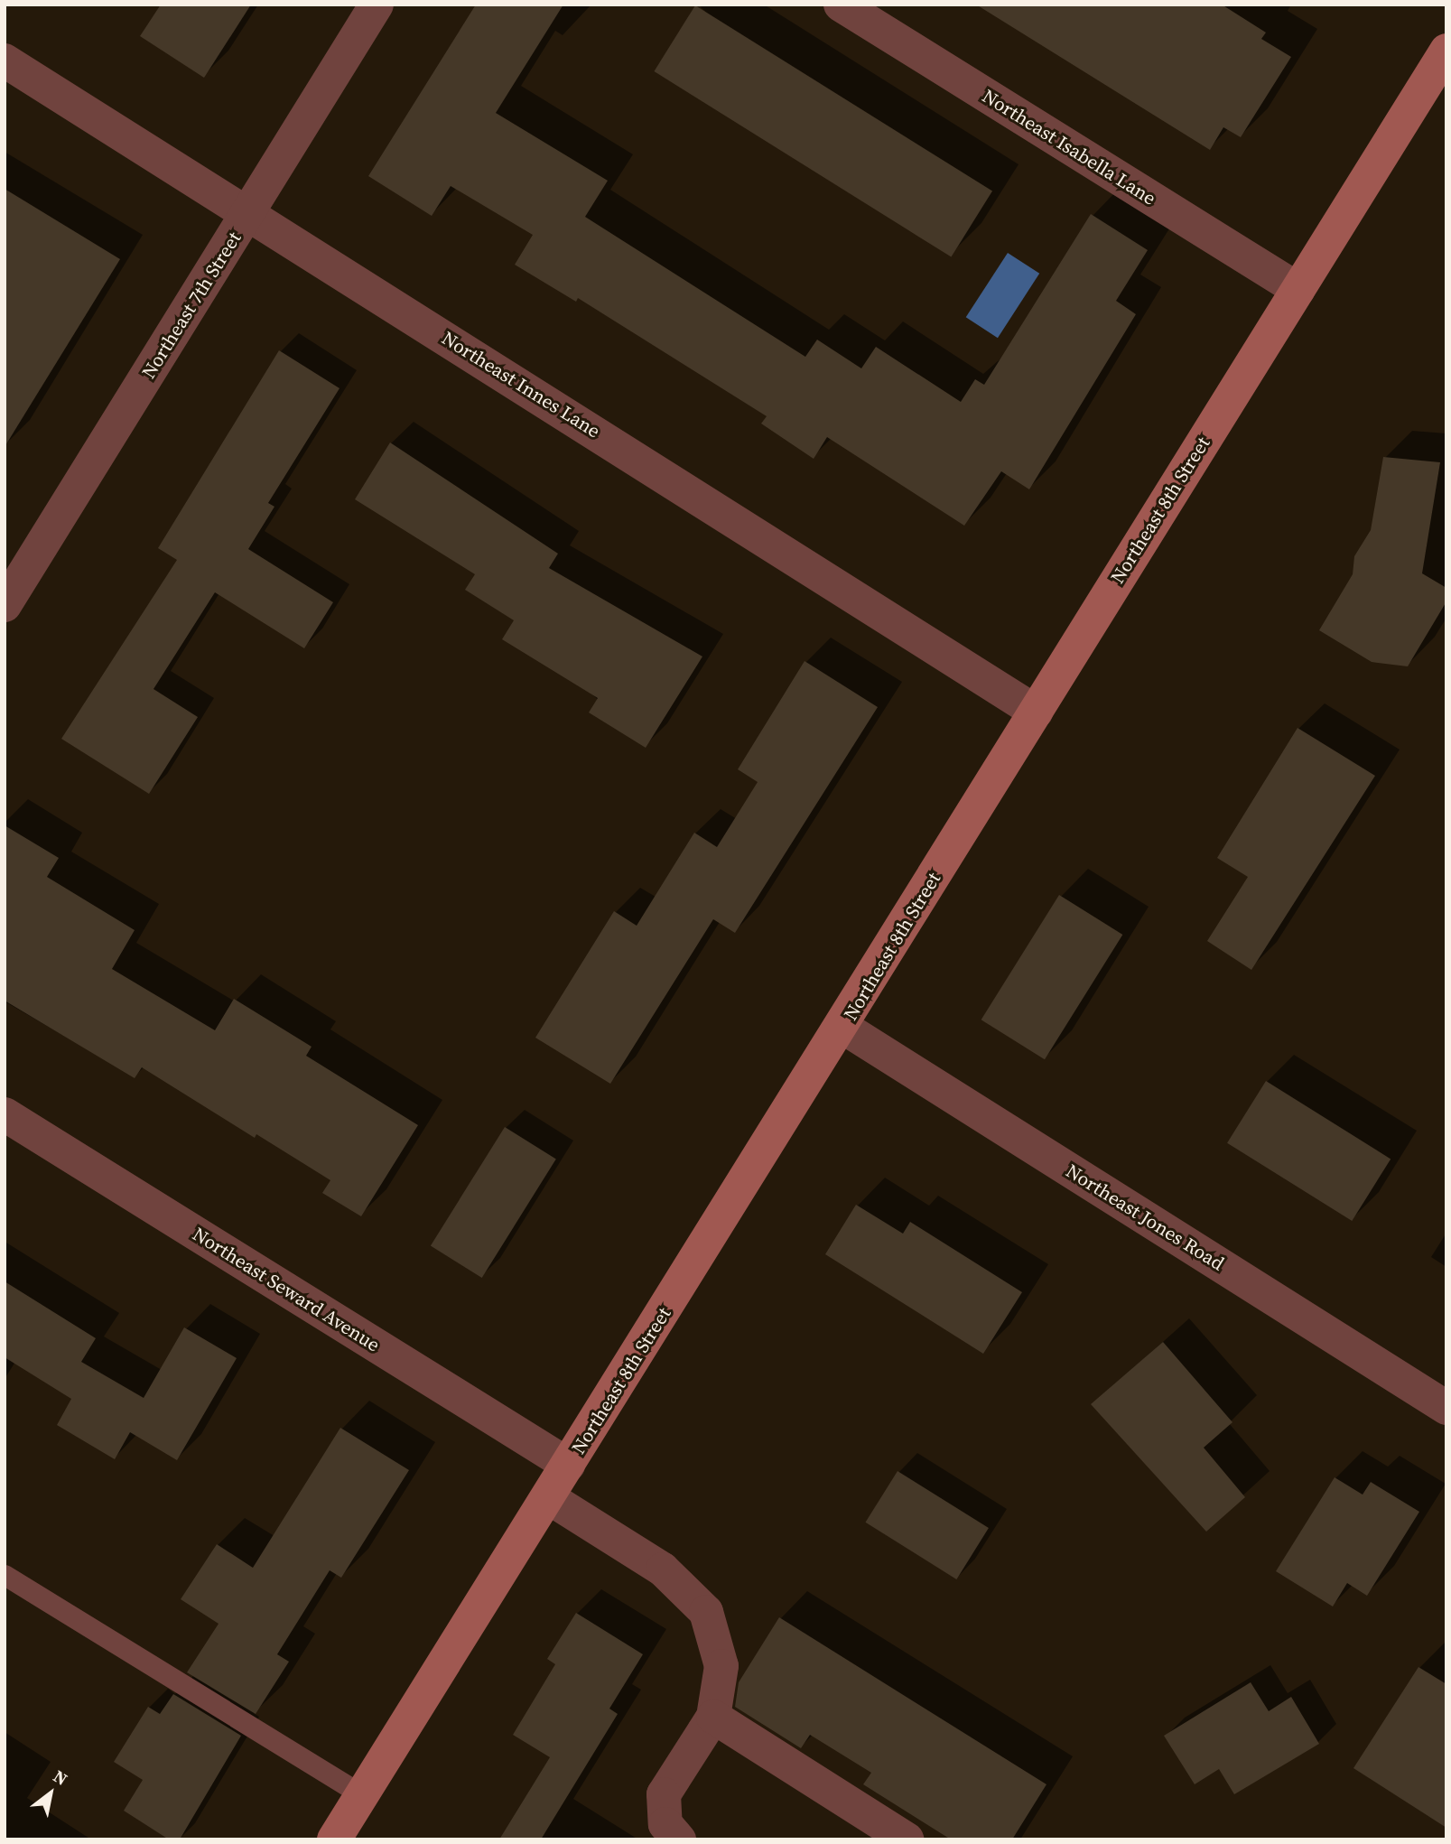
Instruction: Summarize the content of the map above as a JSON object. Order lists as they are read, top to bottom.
{
  "streets": {
    "main road": ["Northeast 8th Street"],
    "street": [
      "Northeast Isabella Lane",
      "Northeast 7th Street",
      "Northeast Innes Lane",
      "Northeast Jones Road",
      "Northeast Seward Avenue"
    ]
  },
  "crossings": [
    ["Northeast Isabella Lane", "Northeast 8th Street"],
    ["Northeast 7th Street", "Northeast Innes Lane"],
    ["Northeast Innes Lane", "Northeast 8th Street"],
    ["Northeast 8th Street", "Northeast Jones Road"],
    ["Northeast 8th Street", "Northeast Seward Avenue"]
  ],
  "north": "top right"
}
